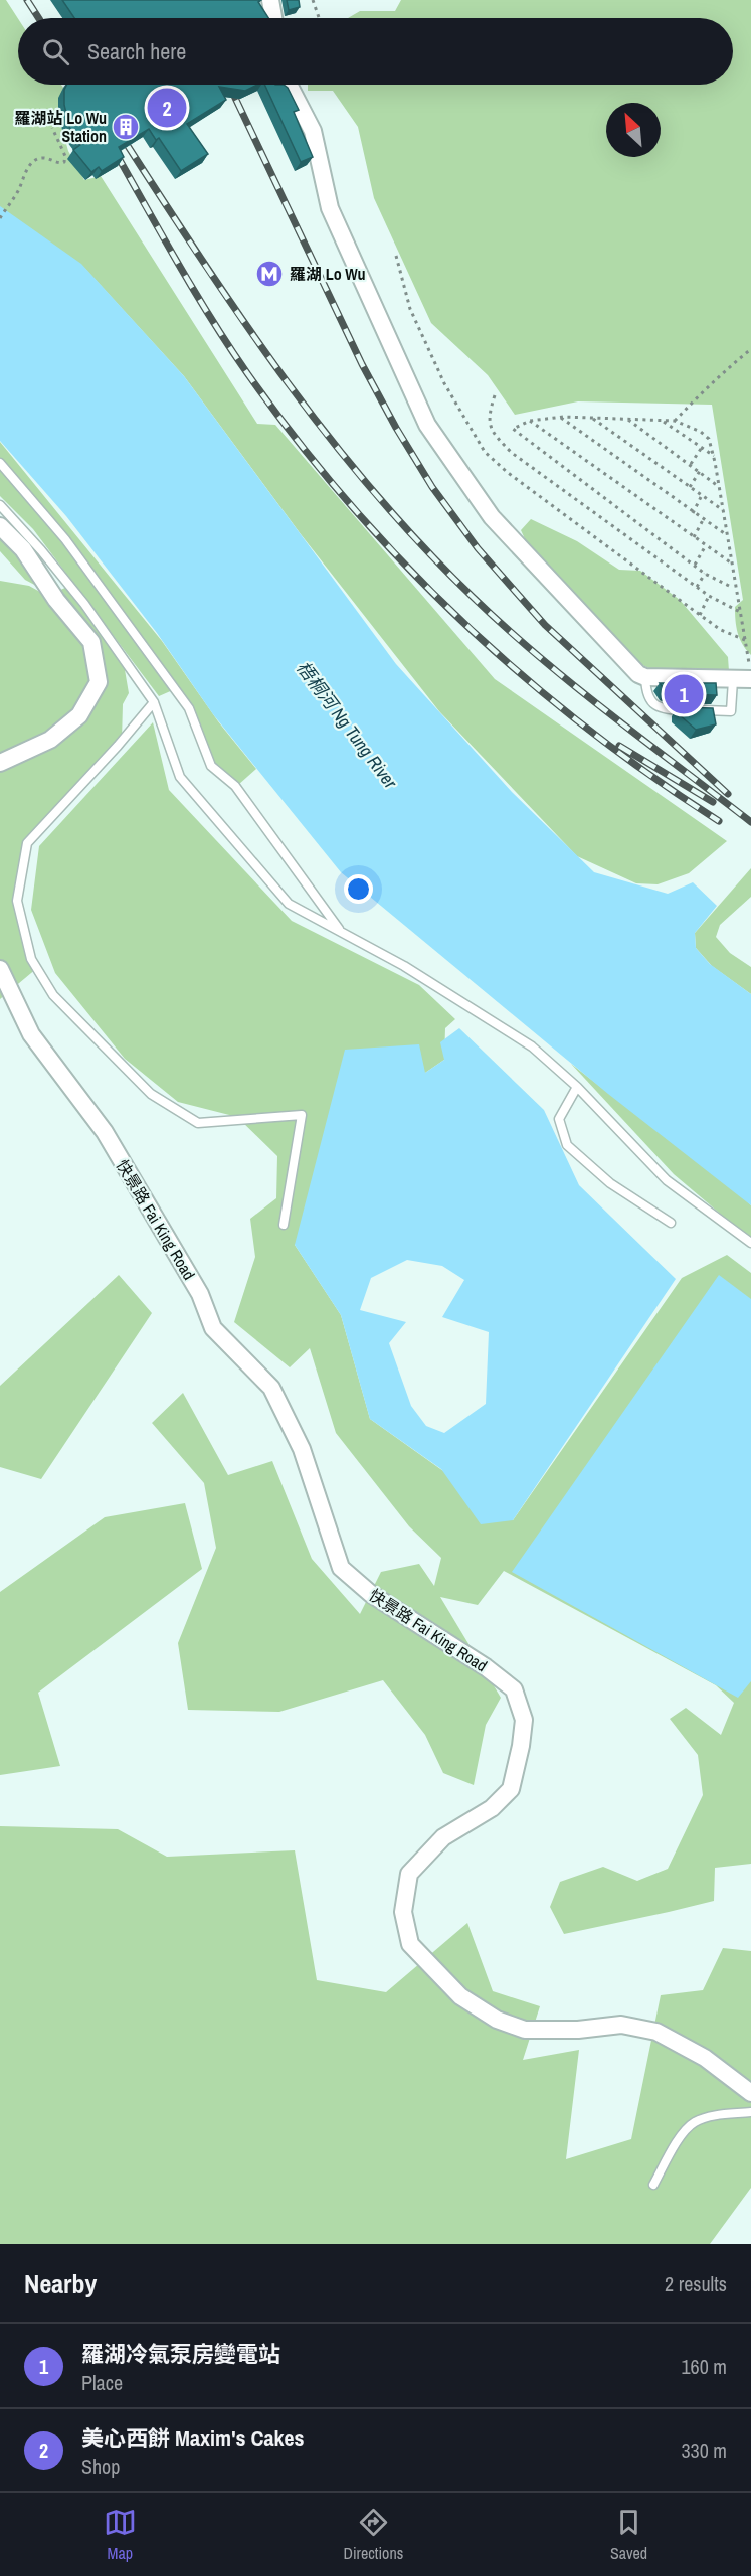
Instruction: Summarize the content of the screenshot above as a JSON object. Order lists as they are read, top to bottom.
{
  "streets": {
    "street": ["快景路 Fai King Road"]
  },
  "water": ["梧桐河 Ng Tung River"],
  "places": {
    "building": ["羅湖站 Lo Wu Station"],
    "metro station": ["羅湖 Lo Wu"]
  },
  "north": "top left",
  "page": {
    "search": "Search here",
    "pins": ["2", "1"],
    "heading": ["Nearby", "2 results"],
    "list": [
      {
        "mark": "1",
        "name": "羅湖冷氣泵房變電站",
        "note": "Place",
        "value": "160 m"
      },
      {
        "mark": "2",
        "name": "美心西餅 Maxim's Cakes",
        "note": "Shop",
        "value": "330 m"
      }
    ],
    "nav": ["Map", "Directions", "Saved"]
  }
}
